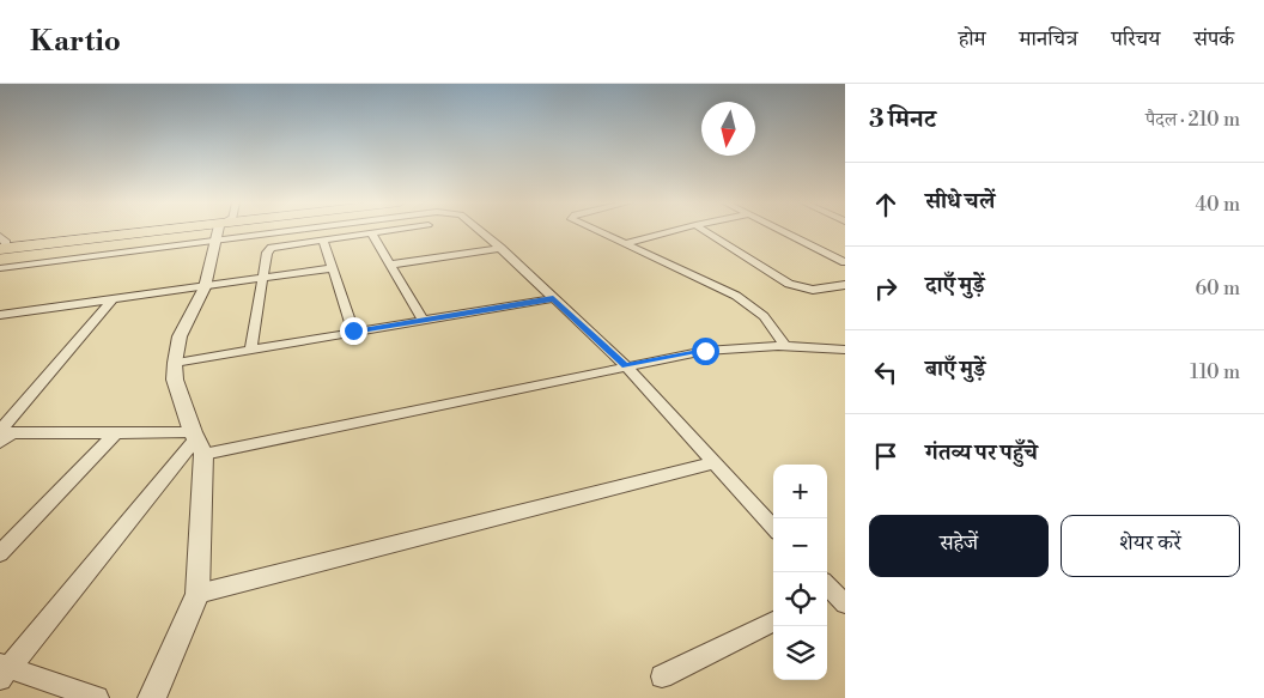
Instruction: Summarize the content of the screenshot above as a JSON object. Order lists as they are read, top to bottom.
{
  "north": "bottom",
  "page": {
    "header": "Kartio",
    "nav": [
      "होम",
      "मानचित्र",
      "परिचय",
      "संपर्क"
    ],
    "heading": ["3 मिनट", "पैदल · 210 m"],
    "list": [
      ["सीधे चलें", "40 m"],
      ["दाएँ मुड़ें", "60 m"],
      ["बाएँ मुड़ें", "110 m"],
      "गंतव्य पर पहुँचे"
    ],
    "map_buttons": ["+", "−"],
    "buttons": ["सहेजें", "शेयर करें"]
  }
}
